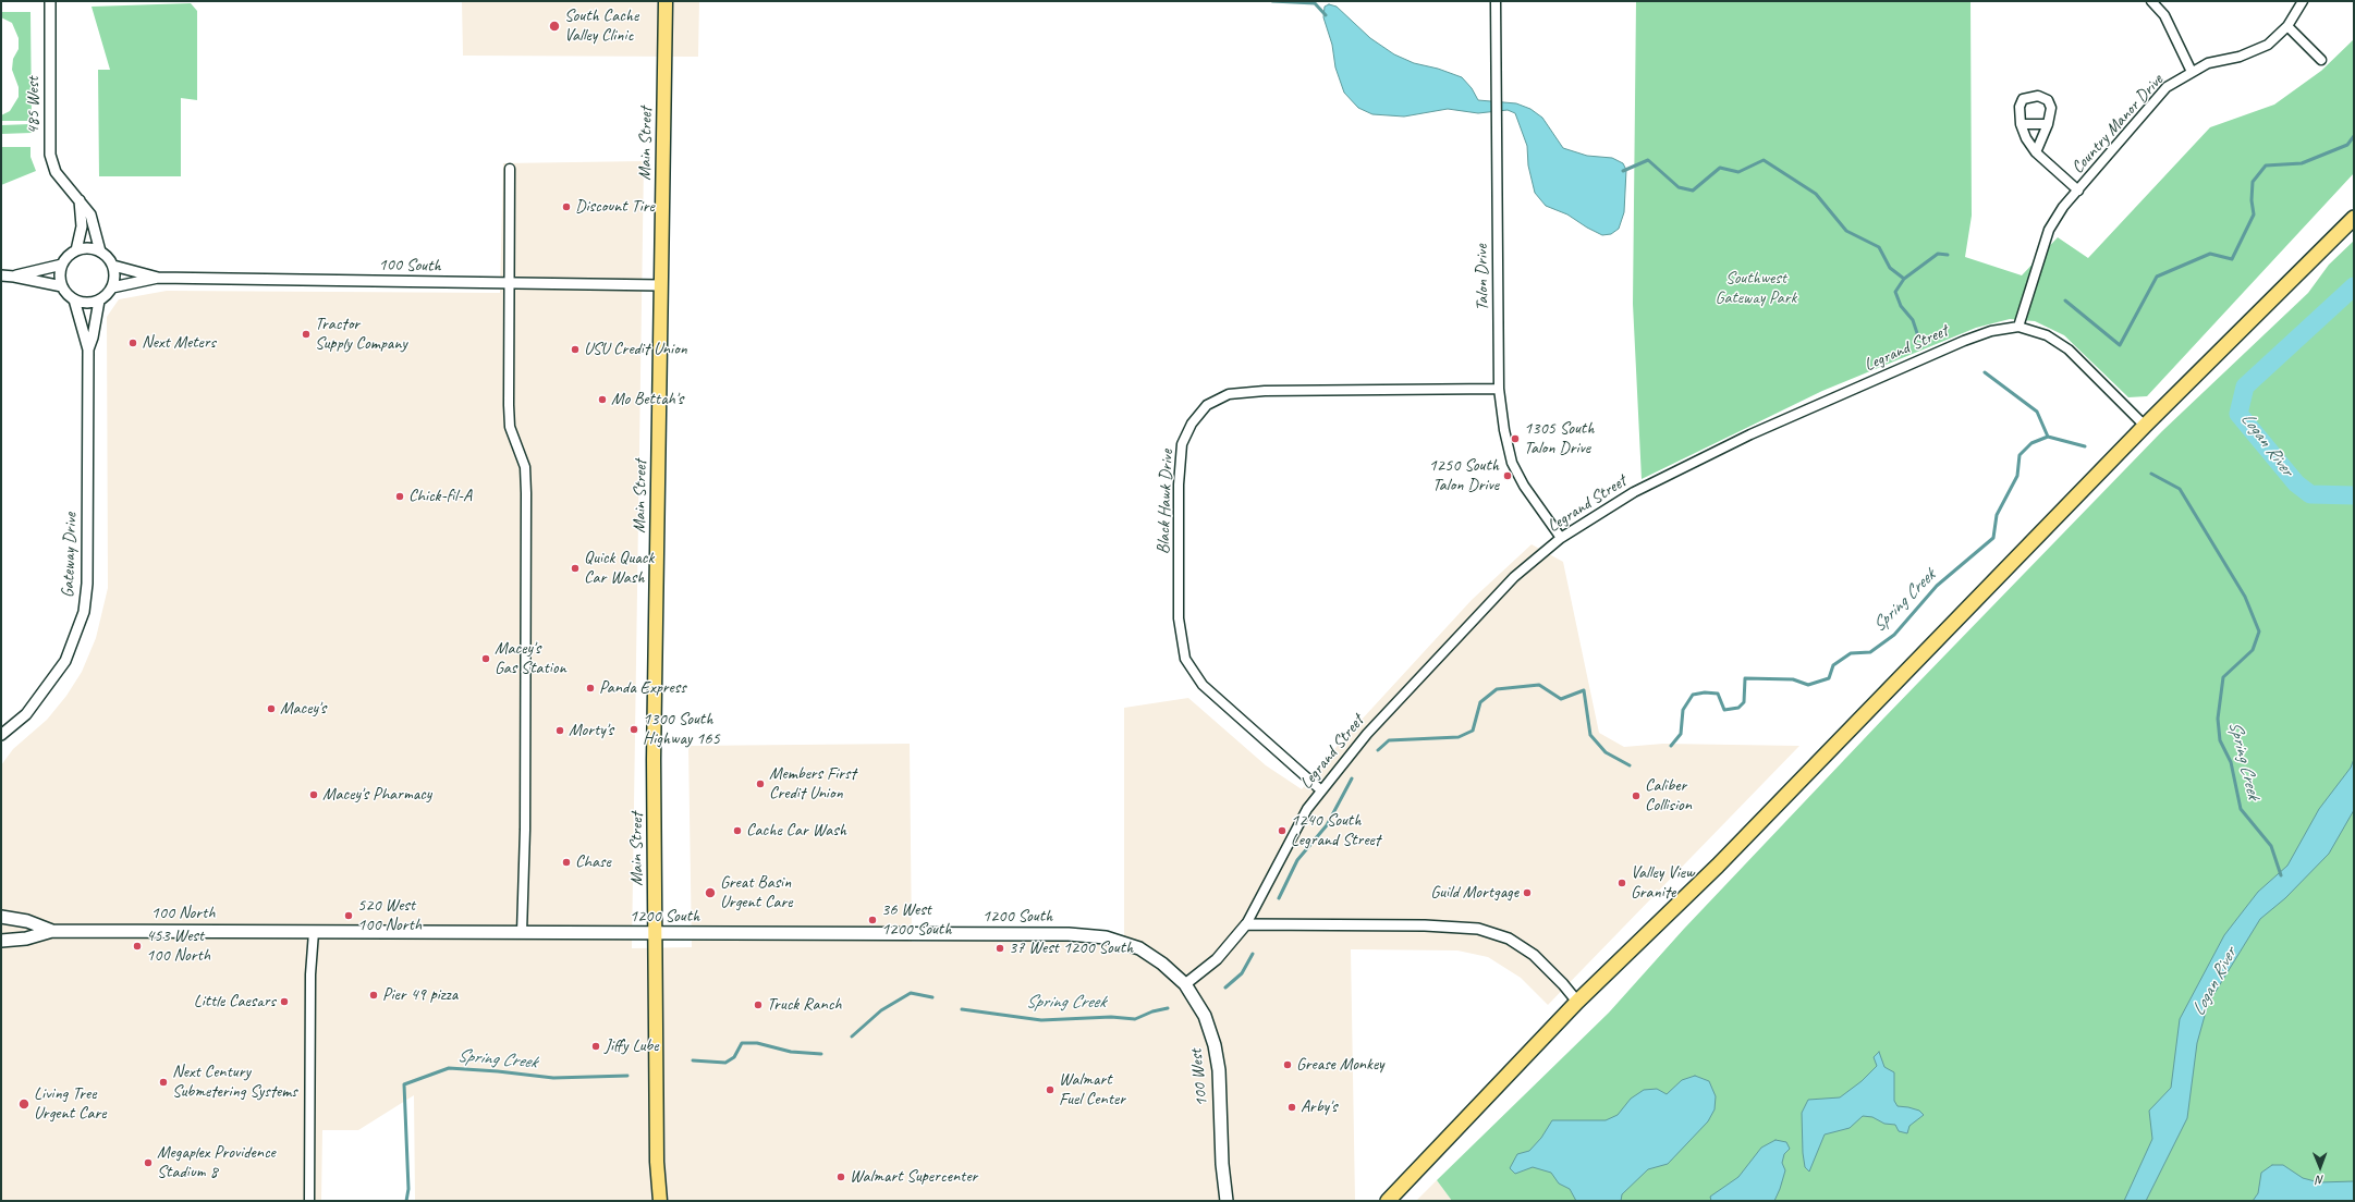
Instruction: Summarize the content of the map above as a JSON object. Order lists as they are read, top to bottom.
{
  "streets": {
    "main road": [
      "Main Street",
      "100 North",
      "1200 South",
      "100 West"
    ],
    "street": [
      "485 West",
      "Country Manor Drive",
      "100 South",
      "Talon Drive",
      "Legrand Street",
      "Black Hawk Drive",
      "Gateway Drive"
    ]
  },
  "crossings": [
    ["485 West", "100 South"],
    ["485 West", "Gateway Drive"],
    ["Country Manor Drive", "Legrand Street"],
    ["Main Street", "100 South"],
    ["Main Street", "1200 South"],
    ["100 South", "Gateway Drive"],
    ["Talon Drive", "Legrand Street"],
    ["Talon Drive", "Black Hawk Drive"],
    ["Legrand Street", "Black Hawk Drive"],
    ["Legrand Street", "100 West"],
    ["100 North", "1200 South"],
    ["1200 South", "100 West"]
  ],
  "water": ["Logan River", "Spring Creek"],
  "parks": ["Southwest Gateway Park"],
  "places": [
    "South Cache Valley Clinic",
    "Discount Tire",
    "Tractor Supply Company",
    "Next Meters",
    "USU Credit Union",
    "Mo Bettah's",
    "1305 South Talon Drive",
    "1250 South Talon Drive",
    "Chick-fil-A",
    "Quick Quack Car Wash",
    "Macey's Gas Station",
    "Panda Express",
    "Macey's",
    "1300 South Highway 165",
    "Morty's",
    "Members First Credit Union",
    "Macey's Pharmacy",
    "Caliber Collision",
    "Cache Car Wash",
    "1240 South Legrand Street",
    "Chase",
    "Valley View Granite",
    "Great Basin Urgent Care",
    "Guild Mortgage",
    "520 West 100 North",
    "36 West 1200 South",
    "453 West 100 North",
    "37 West 1200 South",
    "Pier 49 pizza",
    "Little Caesars",
    "Truck Ranch",
    "Jiffy Lube",
    "Grease Monkey",
    "Next Century Submetering Systems",
    "Walmart Fuel Center",
    "Living Tree Urgent Care",
    "Arby's",
    "Megaplex Providence Stadium 8",
    "Walmart Supercenter"
  ],
  "north": "bottom"
}
